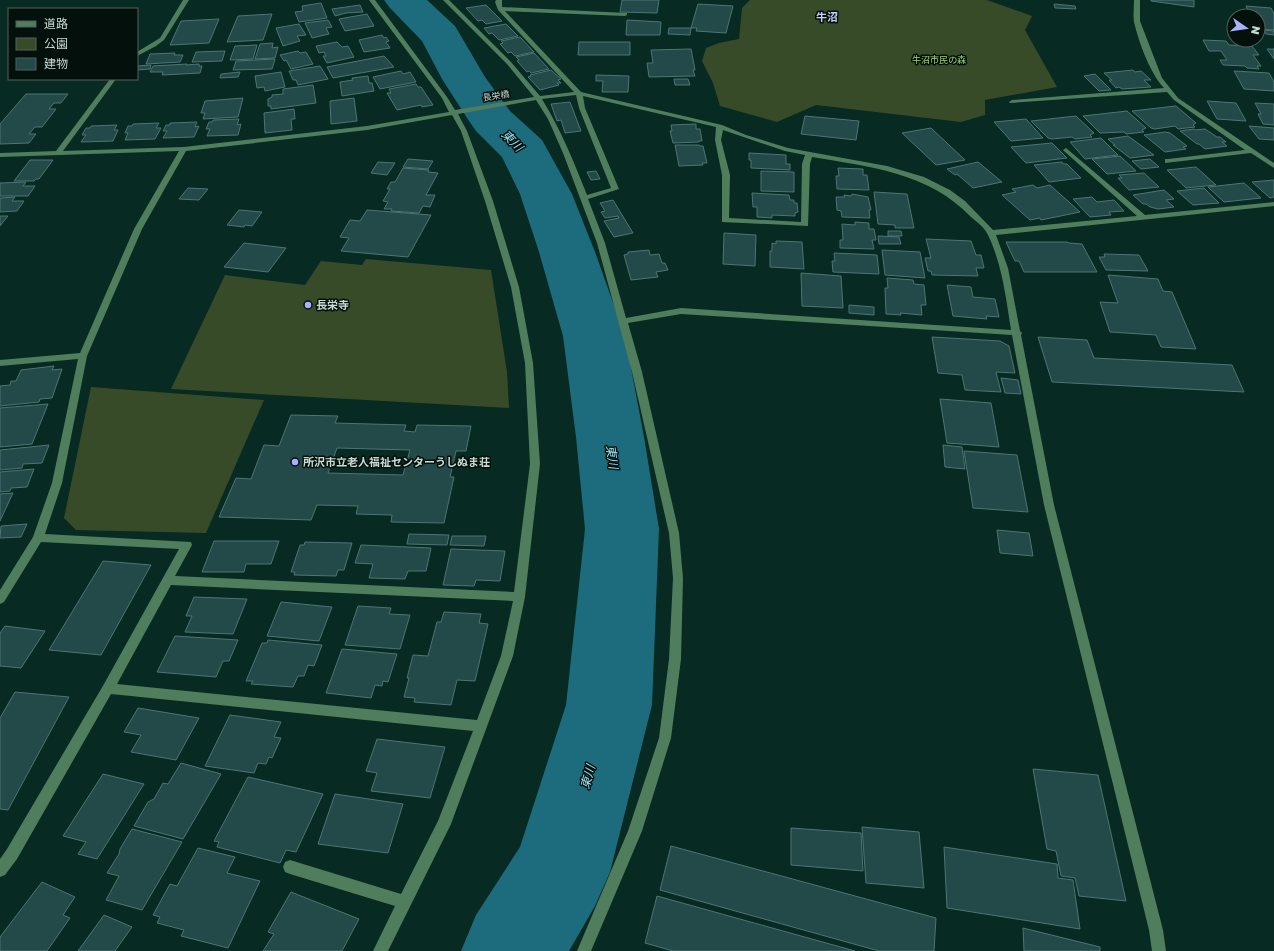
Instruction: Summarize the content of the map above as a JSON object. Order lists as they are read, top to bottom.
{
  "streets": {
    "street": ["長栄橋"]
  },
  "districts": ["牛沼"],
  "water": ["東川"],
  "parks": ["牛沼市民の森"],
  "places": ["長栄寺", "所沢市立老人福祉センターうしぬま荘"],
  "legend": ["道路", "公園", "建物"],
  "north": "right"
}
